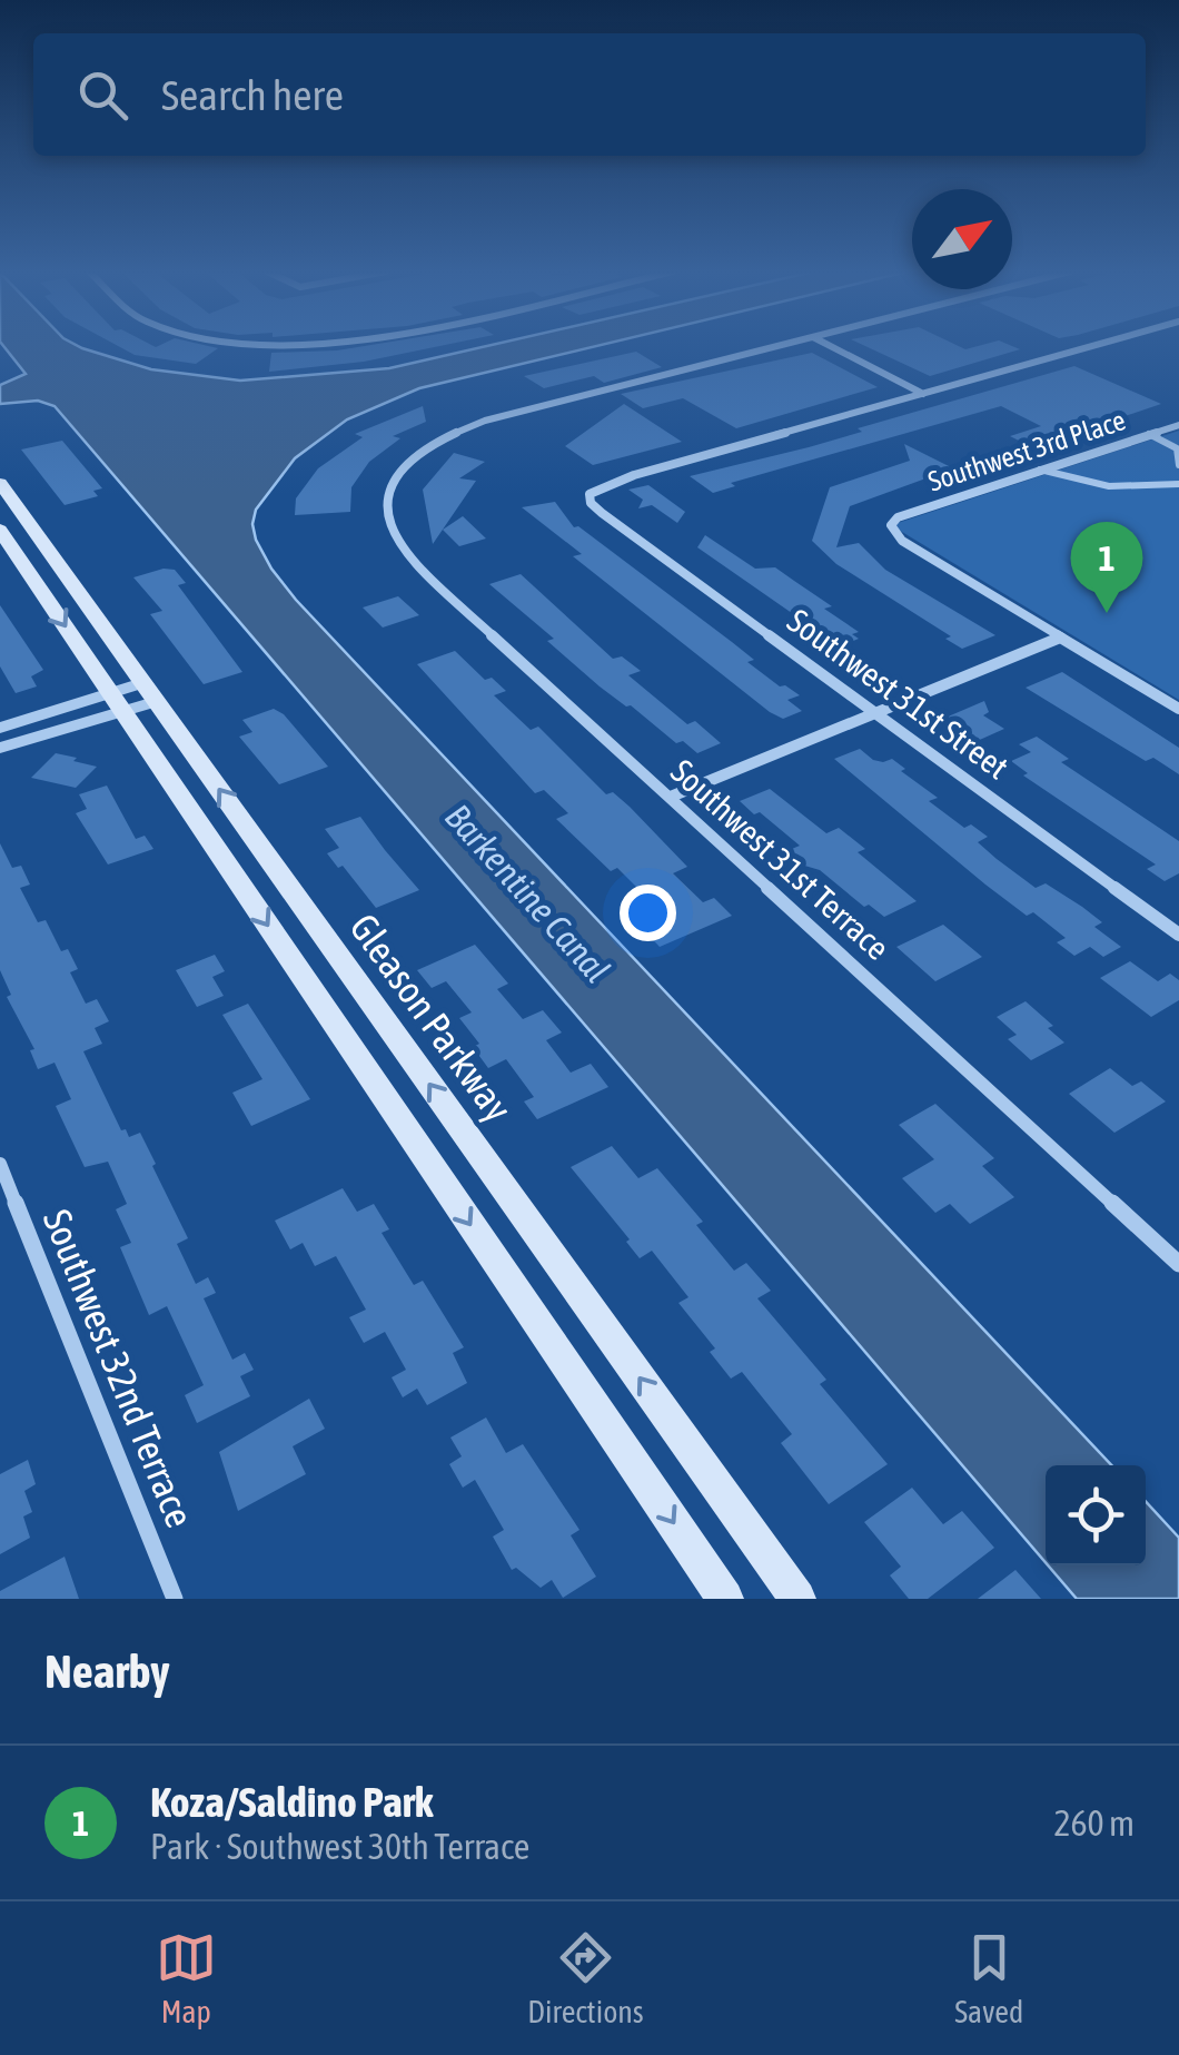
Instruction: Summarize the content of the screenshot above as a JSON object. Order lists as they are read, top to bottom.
{
  "streets": {
    "main road": ["Gleason Parkway"],
    "street": [
      "Southwest 3rd Place",
      "Southwest 31st Street",
      "Southwest 31st Terrace",
      "Southwest 32nd Terrace"
    ]
  },
  "water": ["Barkentine Canal"],
  "north": "top right",
  "page": {
    "search": "Search here",
    "pins": "1",
    "heading": "Nearby",
    "list": [
      {
        "mark": "1",
        "name": "Koza/Saldino Park",
        "note": "Park · Southwest 30th Terrace",
        "value": "260 m"
      }
    ],
    "nav": ["Map", "Directions", "Saved"]
  }
}
